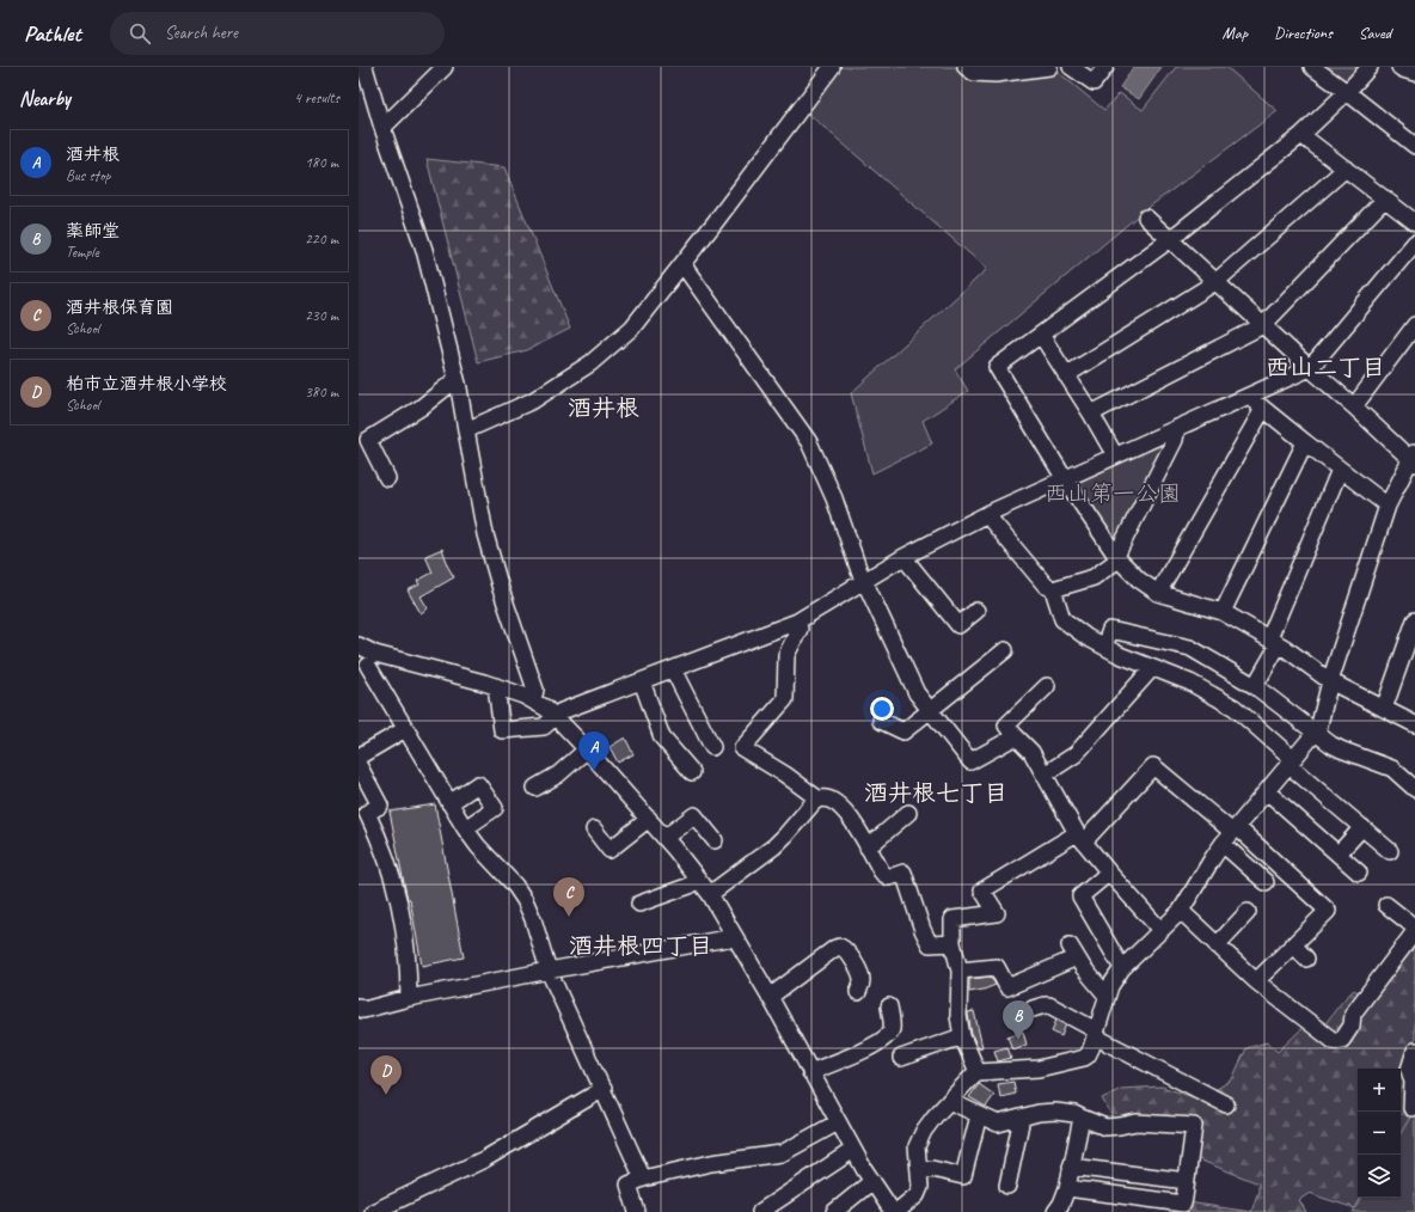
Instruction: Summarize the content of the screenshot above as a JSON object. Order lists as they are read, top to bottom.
{
  "districts": [
    "西山二丁目",
    "酒井根",
    "酒井根七丁目",
    "酒井根四丁目"
  ],
  "parks": ["西山第一公園"],
  "page": {
    "header": "Pathlet",
    "search": "Search here",
    "nav": ["Map", "Directions", "Saved"],
    "heading": ["Nearby", "4 results"],
    "list": [
      {
        "mark": "A",
        "name": "酒井根",
        "note": "Bus stop",
        "value": "180 m"
      },
      {
        "mark": "B",
        "name": "薬師堂",
        "note": "Temple",
        "value": "220 m"
      },
      {
        "mark": "C",
        "name": "酒井根保育園",
        "note": "School",
        "value": "230 m"
      },
      {
        "mark": "D",
        "name": "柏市立酒井根小学校",
        "note": "School",
        "value": "380 m"
      }
    ],
    "pins": [
      "A",
      "C",
      "B",
      "D"
    ],
    "map_buttons": ["+", "−"]
  }
}
